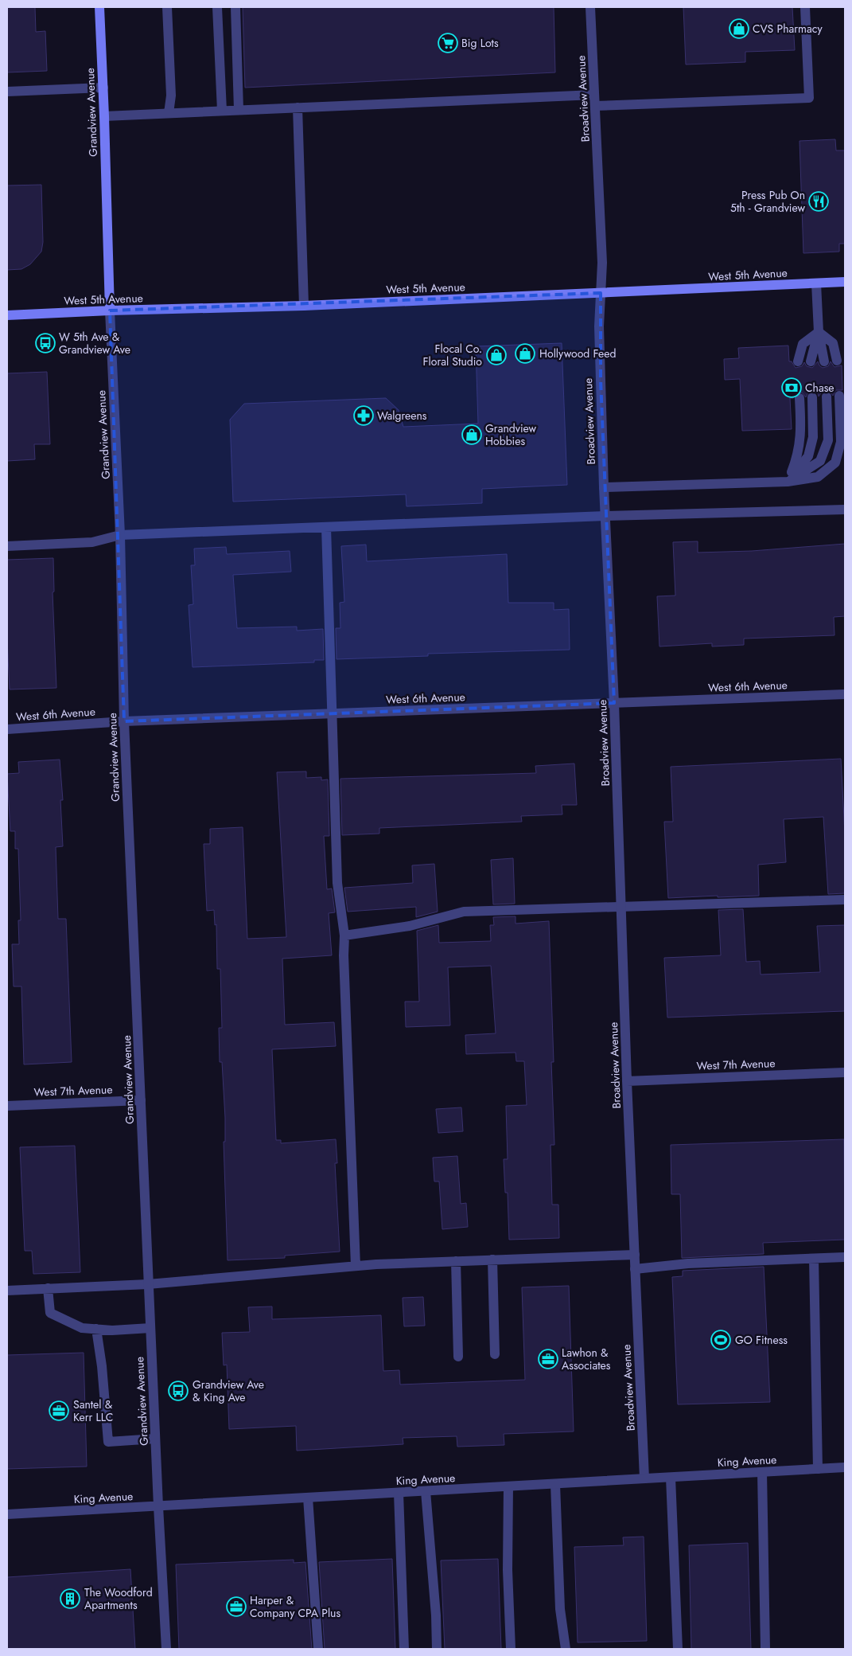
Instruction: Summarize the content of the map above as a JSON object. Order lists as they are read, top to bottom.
{
  "streets": {
    "main road": ["Grandview Avenue", "West 5th Avenue"],
    "street": [
      "Broadview Avenue",
      "West 6th Avenue",
      "West 7th Avenue",
      "King Avenue"
    ]
  },
  "crossings": [
    ["Broadview Avenue", "West 5th Avenue"],
    ["Broadview Avenue", "West 6th Avenue"],
    ["Broadview Avenue", "West 7th Avenue"],
    ["Broadview Avenue", "King Avenue"],
    ["Grandview Avenue", "West 5th Avenue"],
    ["Grandview Avenue", "West 6th Avenue"],
    ["Grandview Avenue", "West 7th Avenue"],
    ["Grandview Avenue", "King Avenue"]
  ],
  "places": {
    "shop": [
      "CVS Pharmacy",
      "Hollywood Feed",
      "Flocal Co. Floral Studio",
      "Grandview Hobbies"
    ],
    "supermarket": ["Big Lots"],
    "restaurant": ["Press Pub On 5th - Grandview"],
    "bus stop": ["W 5th Ave & Grandview Ave", "Grandview Ave & King Ave"],
    "bank": ["Chase"],
    "pharmacy": ["Walgreens"],
    "sports": ["GO Fitness"],
    "office": ["Lawhon & Associates", "Santel & Kerr LLC", "Harper & Company CPA Plus"],
    "building": ["The Woodford Apartments"]
  }
}
